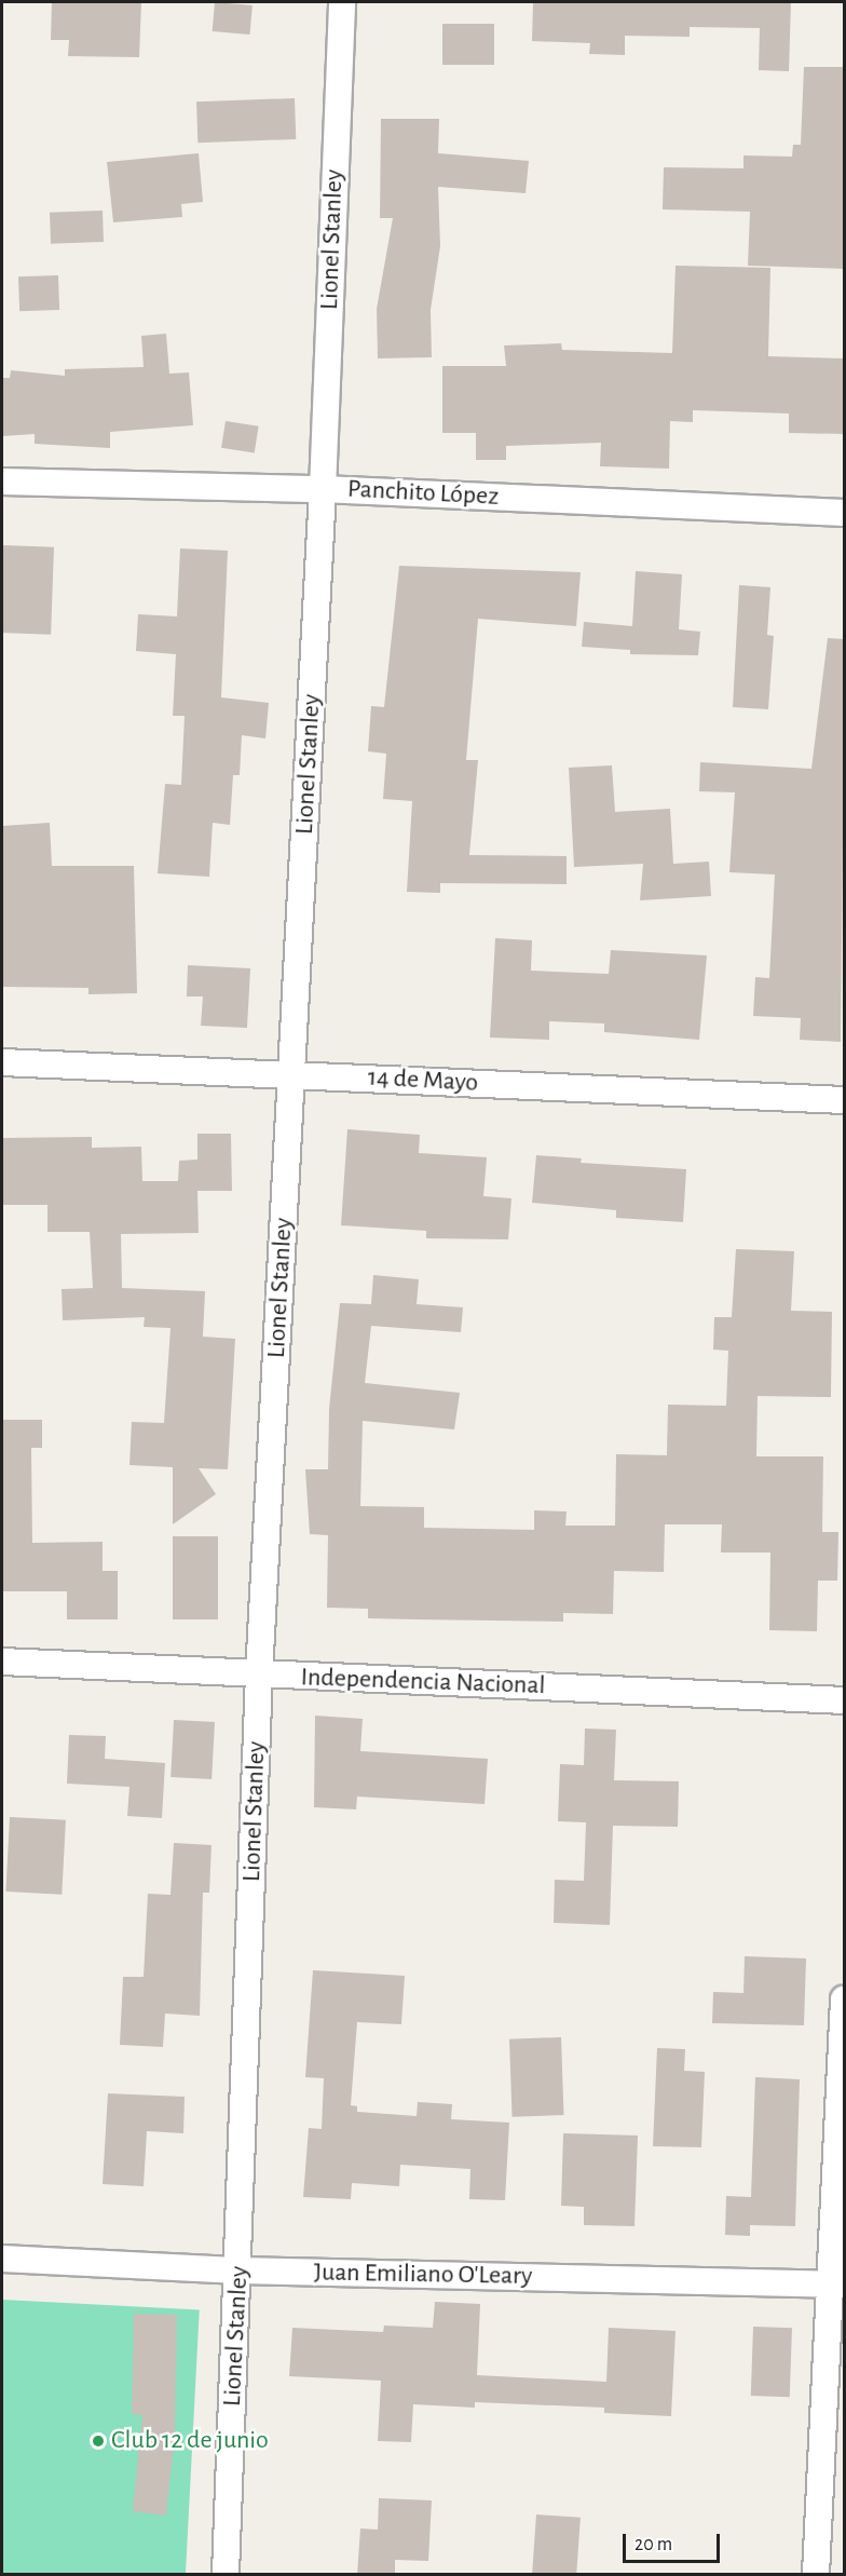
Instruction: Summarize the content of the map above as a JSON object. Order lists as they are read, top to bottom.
{
  "streets": {
    "street": [
      "Lionel Stanley",
      "Panchito López",
      "14 de Mayo",
      "Independencia Nacional",
      "Juan Emiliano O'Leary"
    ]
  },
  "crossings": [
    ["Lionel Stanley", "Panchito López"],
    ["Lionel Stanley", "14 de Mayo"],
    ["Lionel Stanley", "Independencia Nacional"],
    ["Lionel Stanley", "Juan Emiliano O'Leary"]
  ],
  "places": ["Club 12 de junio"],
  "scale_bar": "20 m"
}
